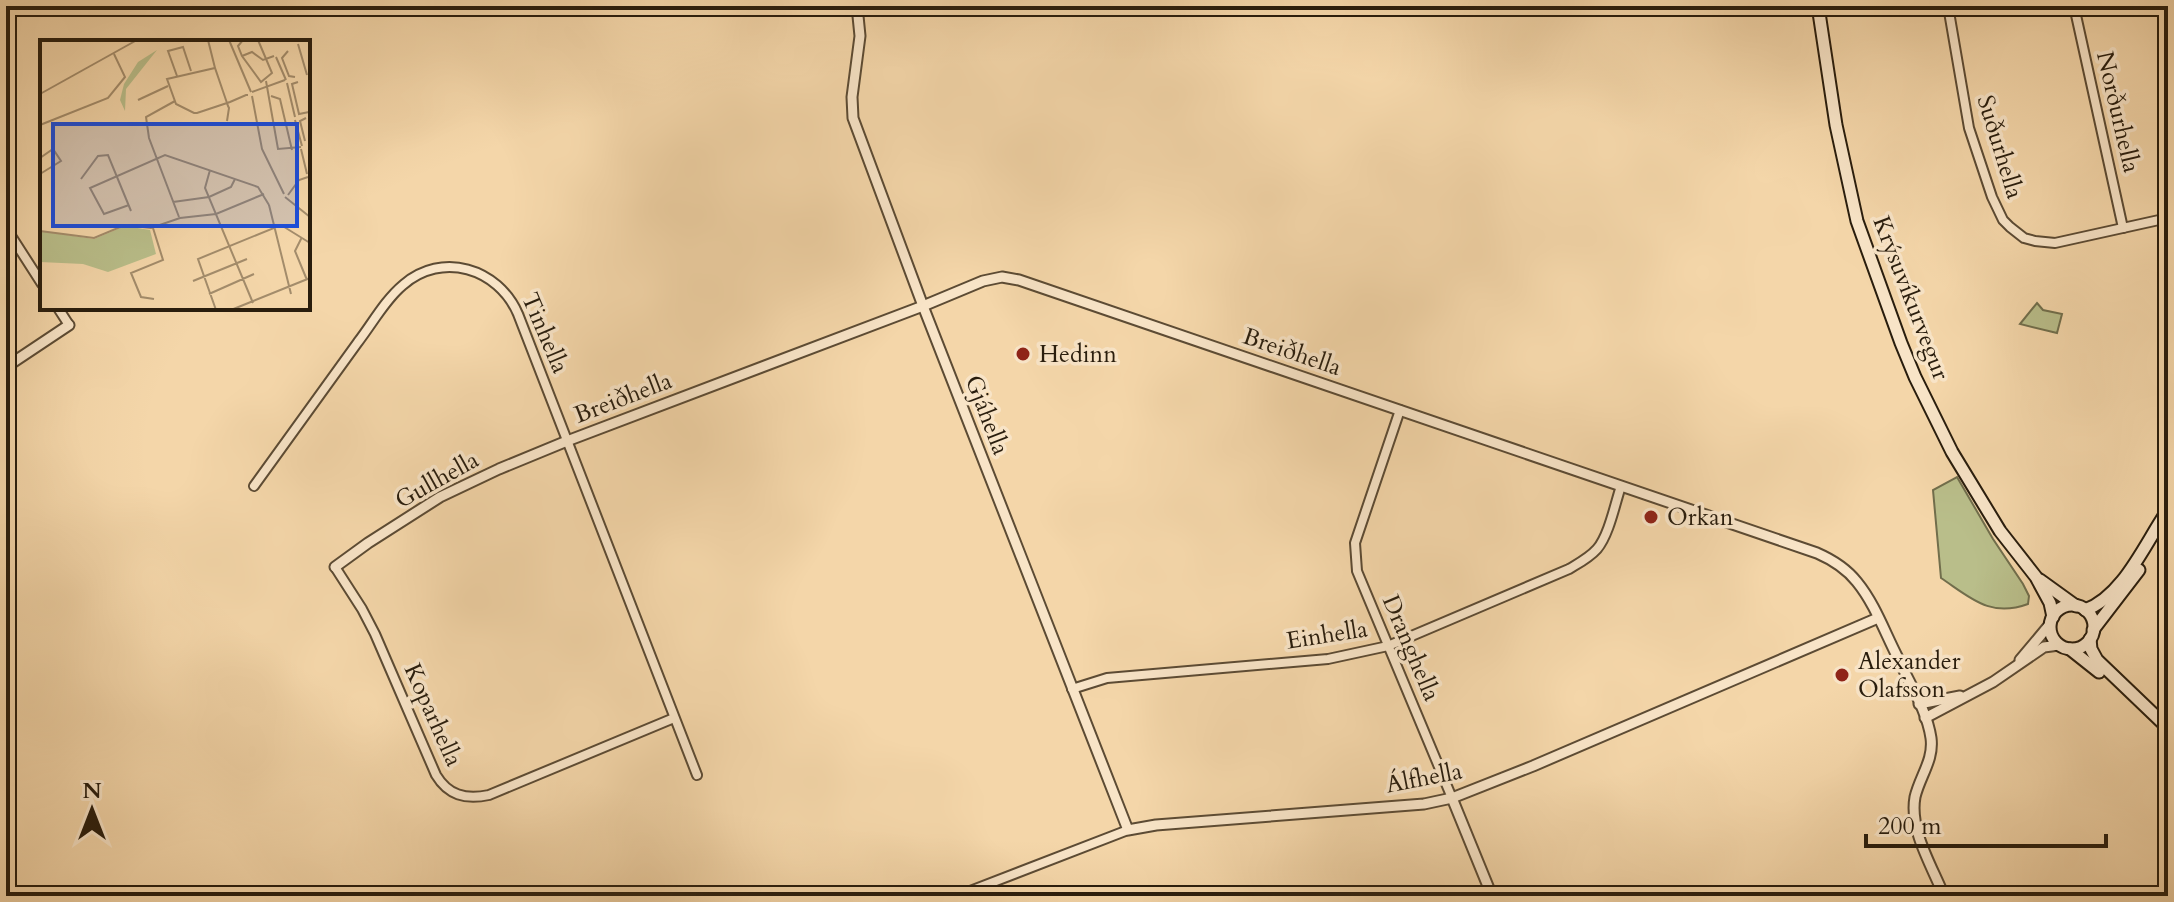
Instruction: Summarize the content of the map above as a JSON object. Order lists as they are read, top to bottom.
{
  "streets": {
    "main road": ["Krýsuvíkurvegur"],
    "street": [
      "Norðurhella",
      "Suðurhella",
      "Tinhella",
      "Breiðhella",
      "Gjáhella",
      "Gullhella",
      "Einhella",
      "Dranghella",
      "Koparhella",
      "Álfhella"
    ]
  },
  "crossings": [
    ["Norðurhella", "Suðurhella"],
    ["Tinhella", "Breiðhella"],
    ["Tinhella", "Gullhella"],
    ["Tinhella", "Koparhella"],
    ["Breiðhella", "Gjáhella"],
    ["Breiðhella", "Gullhella"],
    ["Breiðhella", "Einhella"],
    ["Breiðhella", "Dranghella"],
    ["Breiðhella", "Álfhella"],
    ["Gjáhella", "Einhella"],
    ["Gjáhella", "Álfhella"],
    ["Gullhella", "Koparhella"],
    ["Einhella", "Dranghella"],
    ["Dranghella", "Álfhella"]
  ],
  "places": ["Hedinn", "Orkan", "Alexander Olafsson"],
  "scale_bar": "200 m",
  "north": "top"
}
